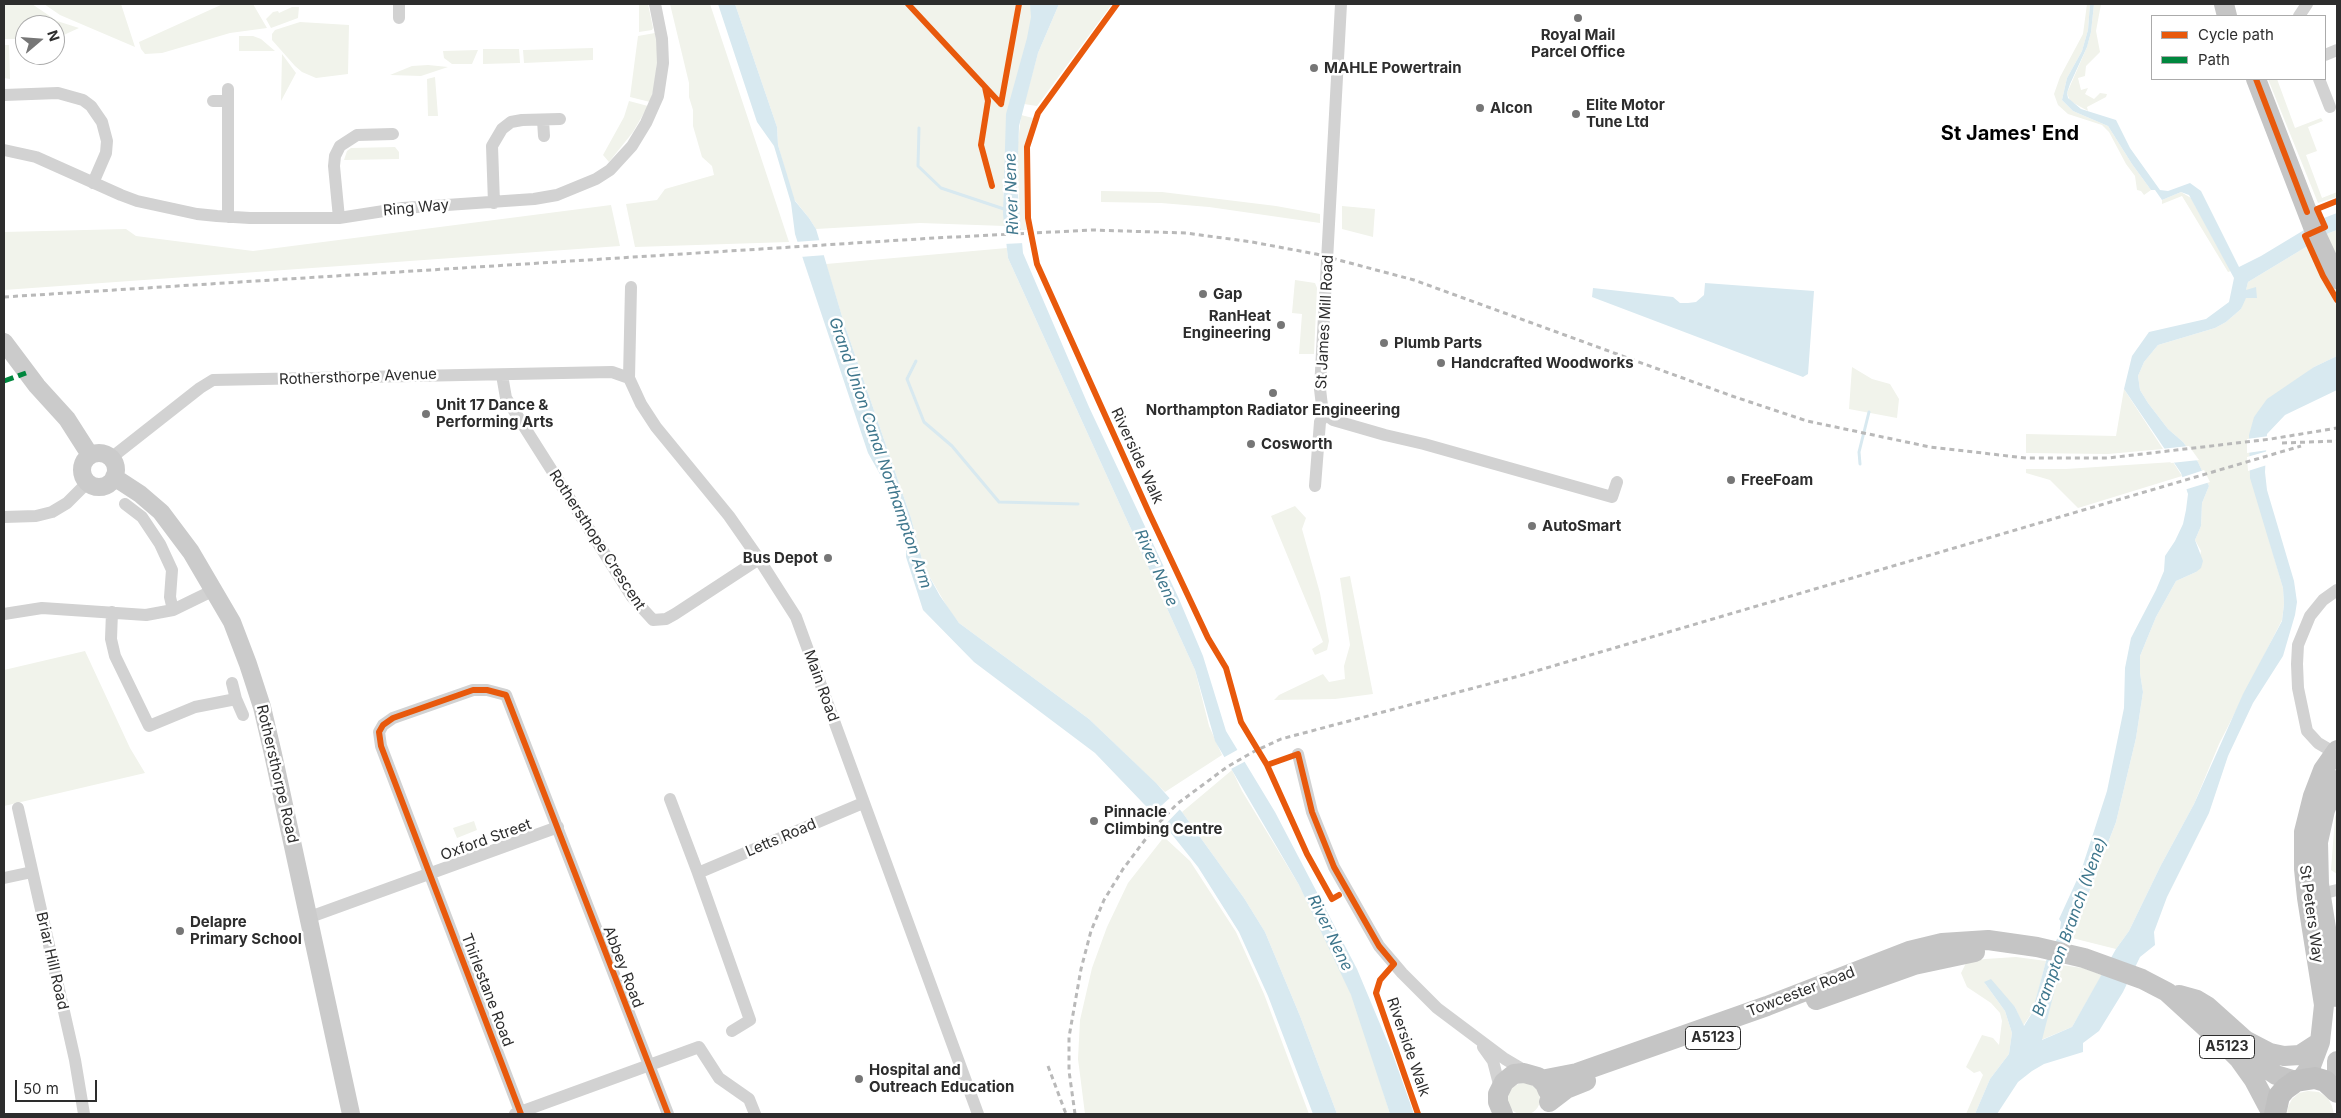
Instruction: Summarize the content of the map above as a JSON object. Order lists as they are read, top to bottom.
{
  "streets": {
    "main road": ["St Peters Way", "Towcester Road", "A5123"],
    "street": [
      "Ring Way",
      "St James Mill Road",
      "Rothersthorpe Avenue",
      "Rothersthope Crescent",
      "Main Road",
      "Rothersthorpe Road",
      "Letts Road",
      "Oxford Street",
      "Briar Hill Road",
      "Abbey Road",
      "Thirlestane Road"
    ],
    "cycle path": ["Riverside Walk"]
  },
  "crossings": [
    ["Rothersthorpe Avenue", "Rothersthope Crescent"],
    ["Rothersthorpe Avenue", "Main Road"],
    ["Rothersthorpe Avenue", "Rothersthorpe Road"],
    ["Rothersthope Crescent", "Main Road"],
    ["Main Road", "Letts Road"],
    ["Rothersthorpe Road", "Oxford Street"],
    ["Oxford Street", "Abbey Road"],
    ["Oxford Street", "Thirlestane Road"],
    ["St Peters Way", "Towcester Road"],
    ["Abbey Road", "Thirlestane Road"],
    ["Towcester Road", "A5123"]
  ],
  "districts": ["St James' End"],
  "water": ["River Nene", "Grand Union Canal Northampton Arm", "Brampton Branch (Nene)"],
  "places": [
    "Royal Mail Parcel Office",
    "MAHLE Powertrain",
    "Alcon",
    "Elite Motor Tune Ltd",
    "Gap",
    "RanHeat Engineering",
    "Plumb Parts",
    "Handcrafted Woodworks",
    "Northampton Radiator Engineering",
    "Unit 17 Dance & Performing Arts",
    "Cosworth",
    "FreeFoam",
    "AutoSmart",
    "Bus Depot",
    "Pinnacle Climbing Centre",
    "Delapre Primary School",
    "Hospital and Outreach Education"
  ],
  "legend": ["Cycle path", "Path"],
  "scale_bar": "50 m",
  "north": "right"
}
